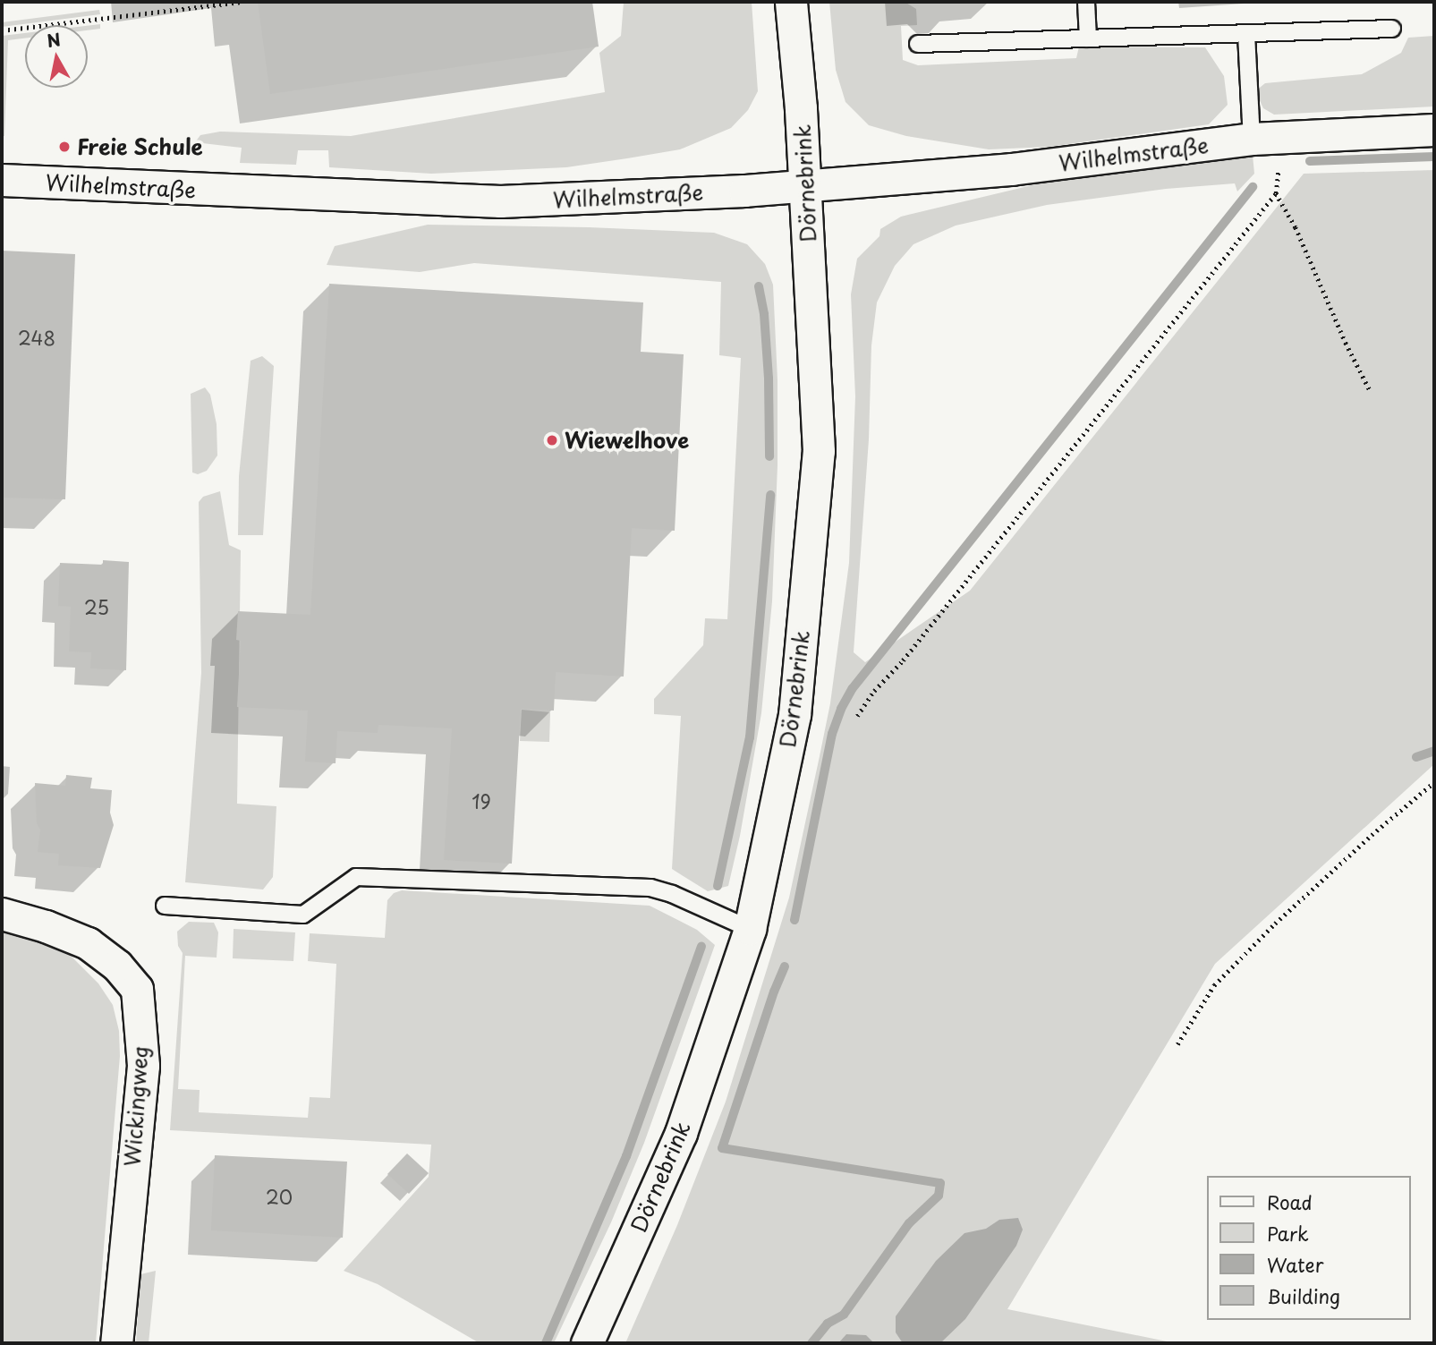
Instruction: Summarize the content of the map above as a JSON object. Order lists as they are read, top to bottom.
{
  "streets": {
    "street": ["Wilhelmstraße", "Dörnebrink", "Wickingweg"]
  },
  "crossings": [
    ["Wilhelmstraße", "Dörnebrink"]
  ],
  "places": ["Freie Schule", "Wiewelhove"],
  "house_numbers": [
    "248",
    "25",
    "19",
    "20"
  ],
  "legend": [
    "Road",
    "Park",
    "Water",
    "Building"
  ],
  "north": "top"
}
